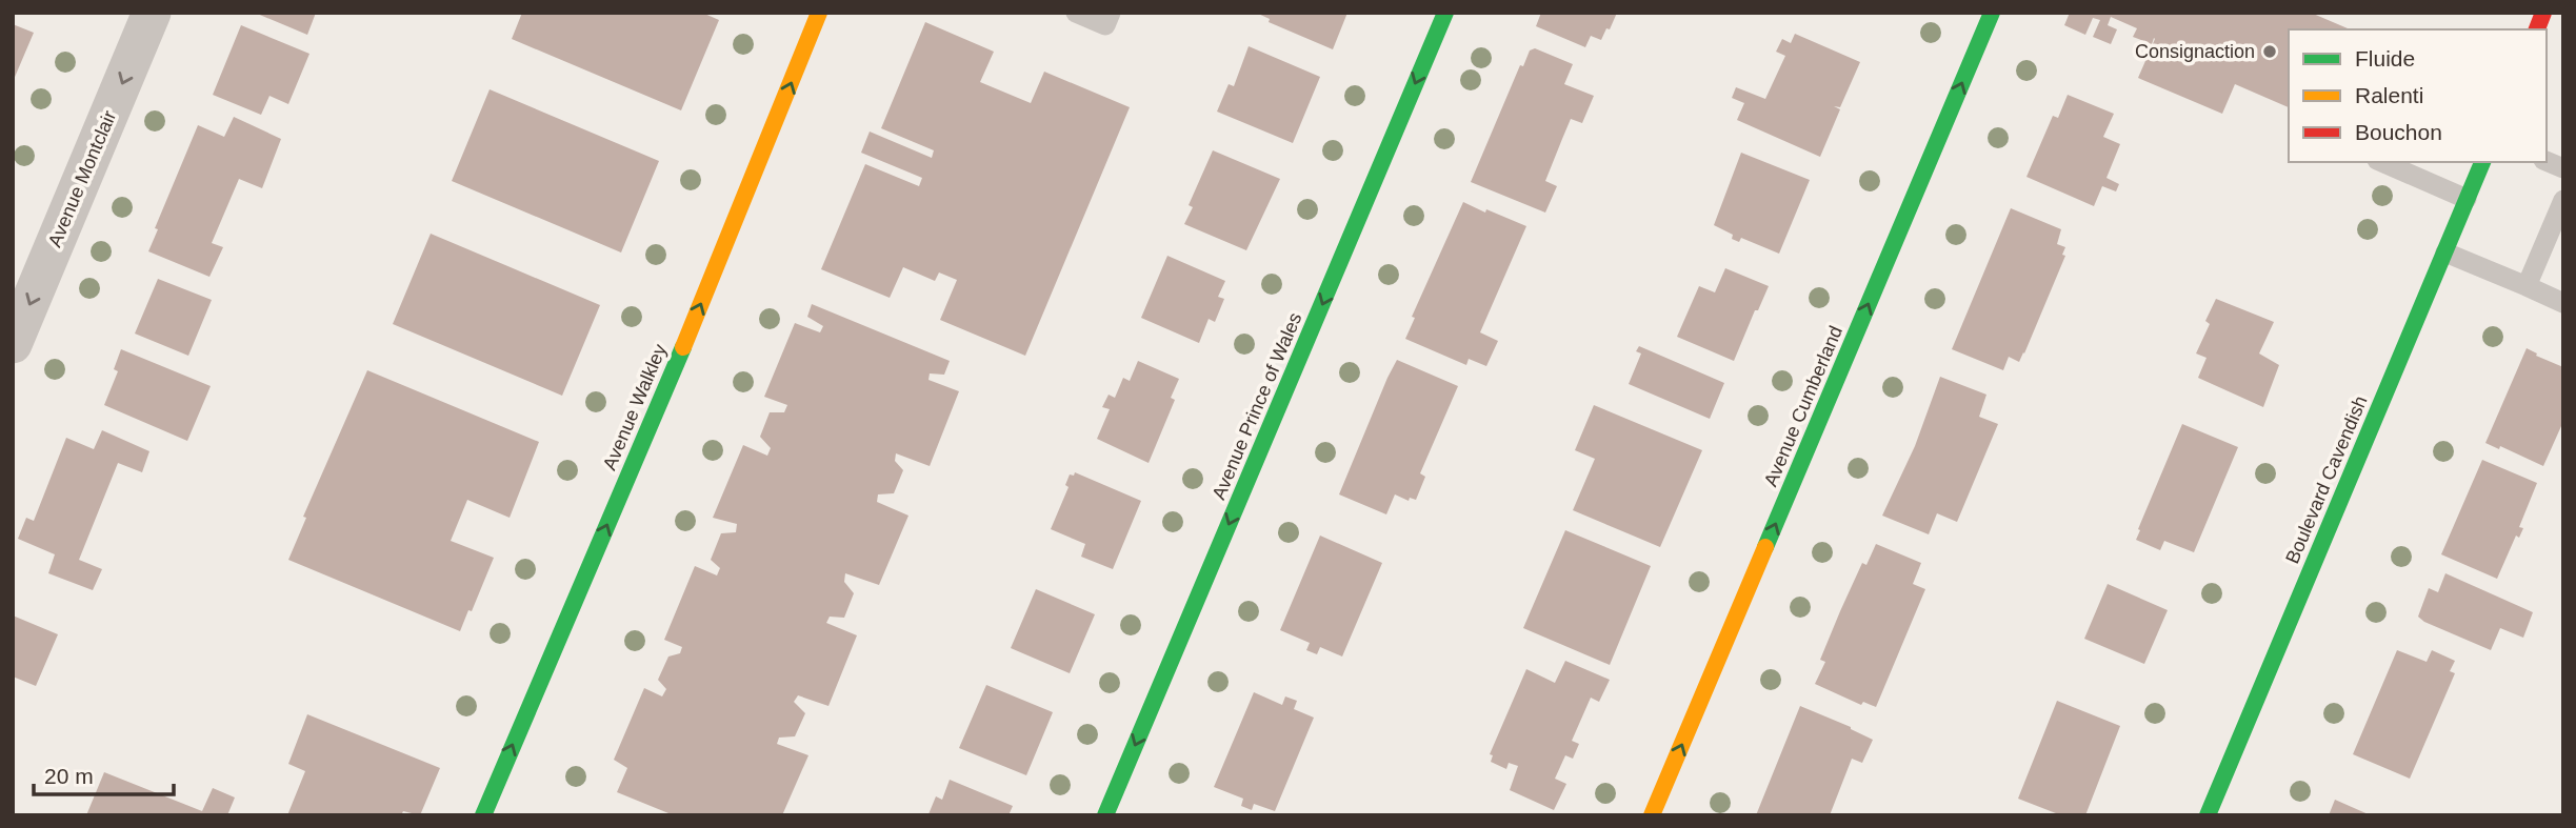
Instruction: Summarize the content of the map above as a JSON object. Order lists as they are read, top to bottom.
{
  "streets": {
    "street": [
      "Avenue Montclair",
      "Avenue Prince of Wales",
      "Avenue Cumberland",
      "Avenue Walkley",
      "Boulevard Cavendish"
    ]
  },
  "one_way": [
    "Avenue Montclair",
    "Avenue Prince of Wales",
    "Avenue Cumberland",
    "Avenue Walkley"
  ],
  "places": ["Consignaction"],
  "legend": ["Fluide", "Ralenti", "Bouchon"],
  "scale_bar": "20 m"
}
